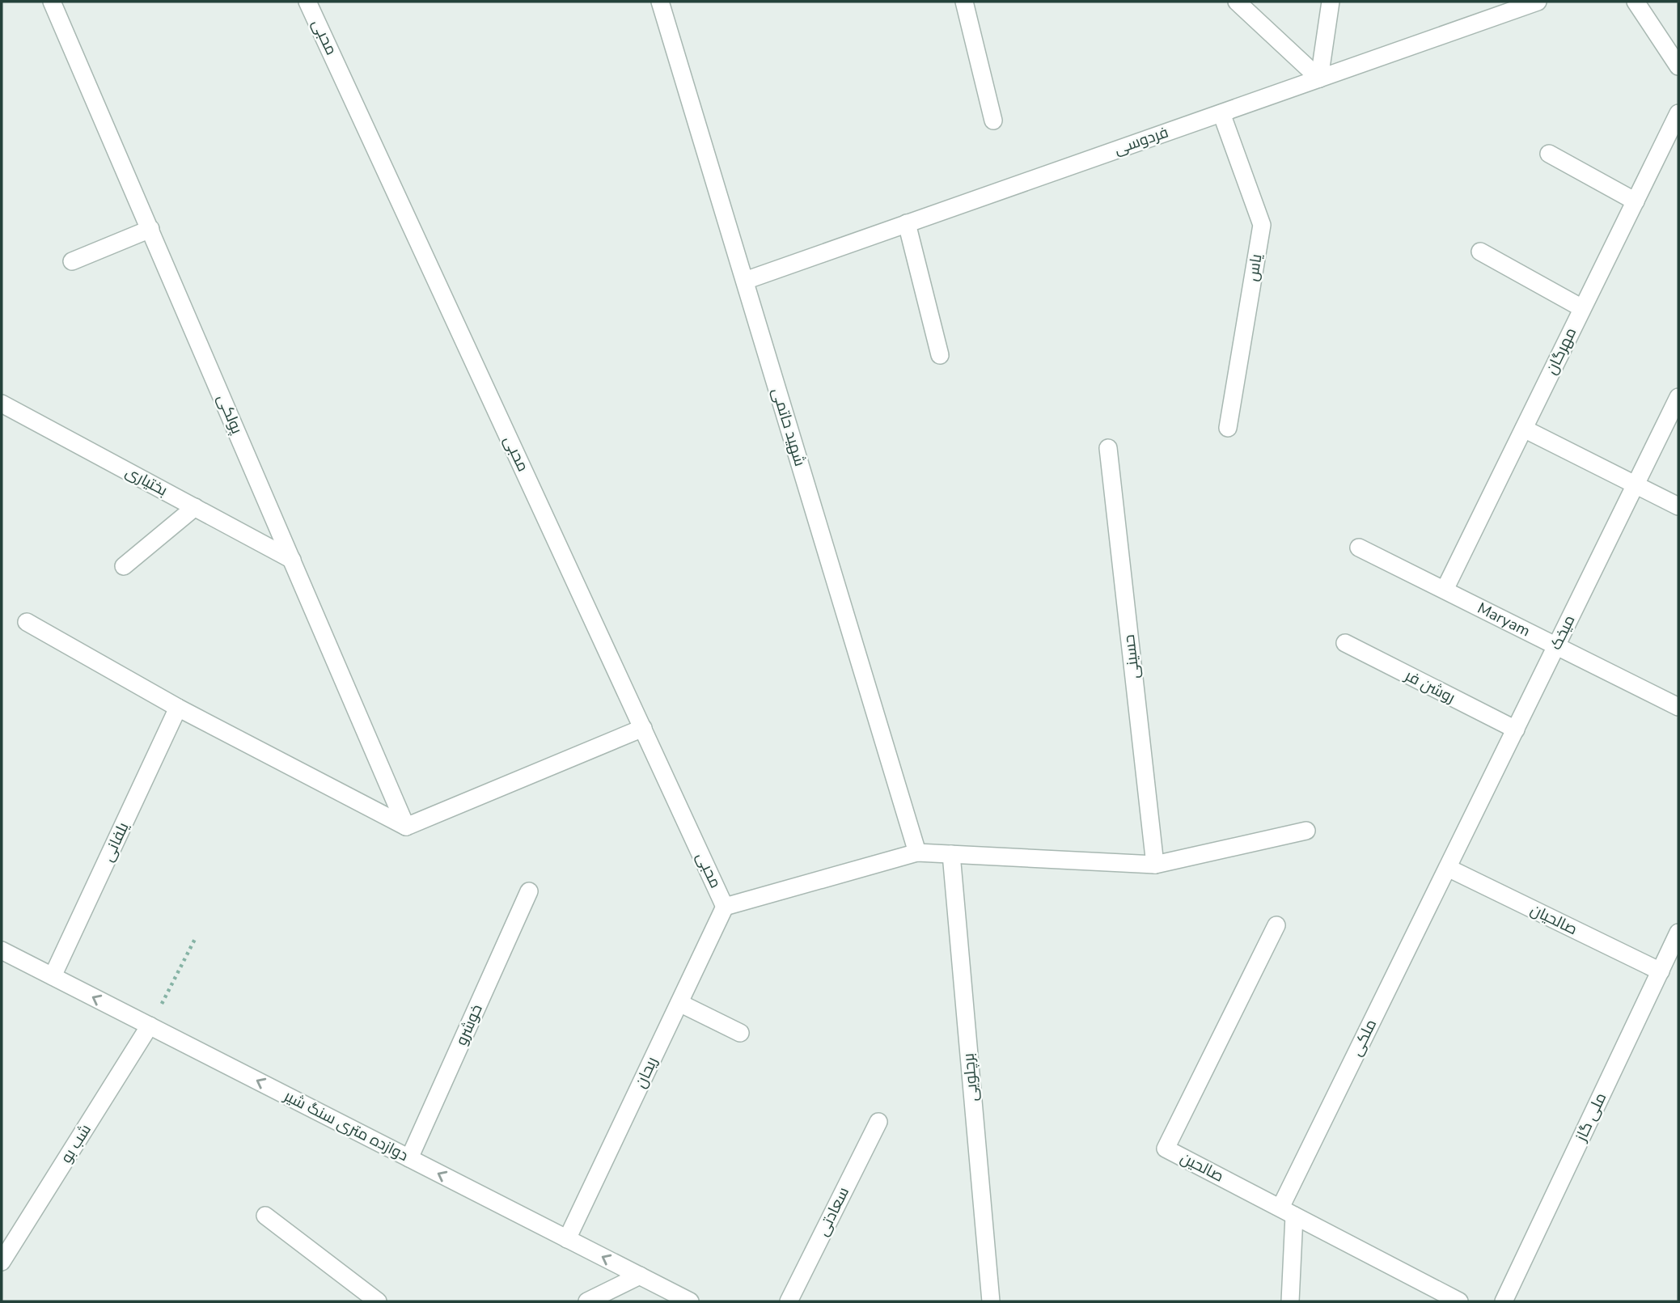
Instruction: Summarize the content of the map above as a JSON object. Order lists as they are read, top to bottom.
{
  "streets": {
    "street": [
      "محبی",
      "فردوسی",
      "یاس",
      "مهرگان",
      "پولکی",
      "شهید حاتمی",
      "بختیاری",
      "Maryam",
      "میخک",
      "حسینی",
      "روشن فر",
      "یلفانی",
      "صالحیان",
      "خوشرو",
      "ملکی",
      "ریحان",
      "برچلویی",
      "ملی گاز",
      "دوازده متری سنگ شیر",
      "شب بو",
      "صالحین",
      "سعادتی"
    ]
  },
  "crossings": [
    ["محبی", "ریحان"],
    ["فردوسی", "یاس"],
    ["فردوسی", "شهید حاتمی"],
    ["مهرگان", "Maryam"],
    ["پولکی", "بختیاری"],
    ["Maryam", "میخک"],
    ["میخک", "روشن فر"],
    ["میخک", "صالحیان"],
    ["میخک", "ملکی"],
    ["یلفانی", "دوازده متری سنگ شیر"],
    ["صالحیان", "ملکی"],
    ["صالحیان", "ملی گاز"],
    ["خوشرو", "دوازده متری سنگ شیر"],
    ["ملکی", "صالحین"],
    ["ریحان", "دوازده متری سنگ شیر"],
    ["دوازده متری سنگ شیر", "شب بو"]
  ],
  "one_way": ["دوازده متری سنگ شیر"]
}
